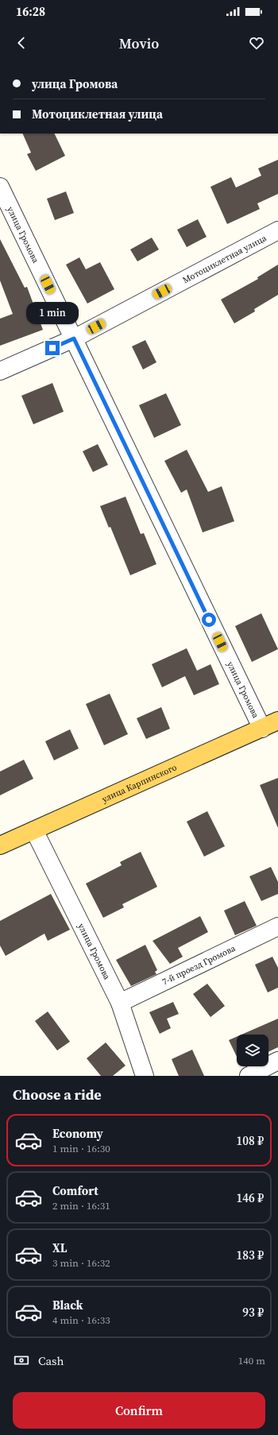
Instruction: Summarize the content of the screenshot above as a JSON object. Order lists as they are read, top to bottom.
{
  "streets": {
    "main road": ["улица Карпинского"],
    "street": ["улица Громова", "Мотоциклетная улица", "7-й проезд Громова"]
  },
  "crossings": [
    ["улица Громова", "Мотоциклетная улица"],
    ["улица Громова", "улица Карпинского"],
    ["улица Громова", "7-й проезд Громова"]
  ],
  "page": {
    "status": "16:28",
    "header": "Movio",
    "banner": ["улица Громова", "Мотоциклетная улица"],
    "bubble": "1 min",
    "heading": "Choose a ride",
    "list": [
      {
        "name": "Economy",
        "note": "1 min · 16:30",
        "value": "108 ₽"
      },
      {
        "name": "Comfort",
        "note": "2 min · 16:31",
        "value": "146 ₽"
      },
      {
        "name": "XL",
        "note": "3 min · 16:32",
        "value": "183 ₽"
      },
      {
        "name": "Black",
        "note": "4 min · 16:33",
        "value": "93 ₽"
      }
    ],
    "pay": ["Cash", "140 m"],
    "buttons": "Confirm"
  }
}
